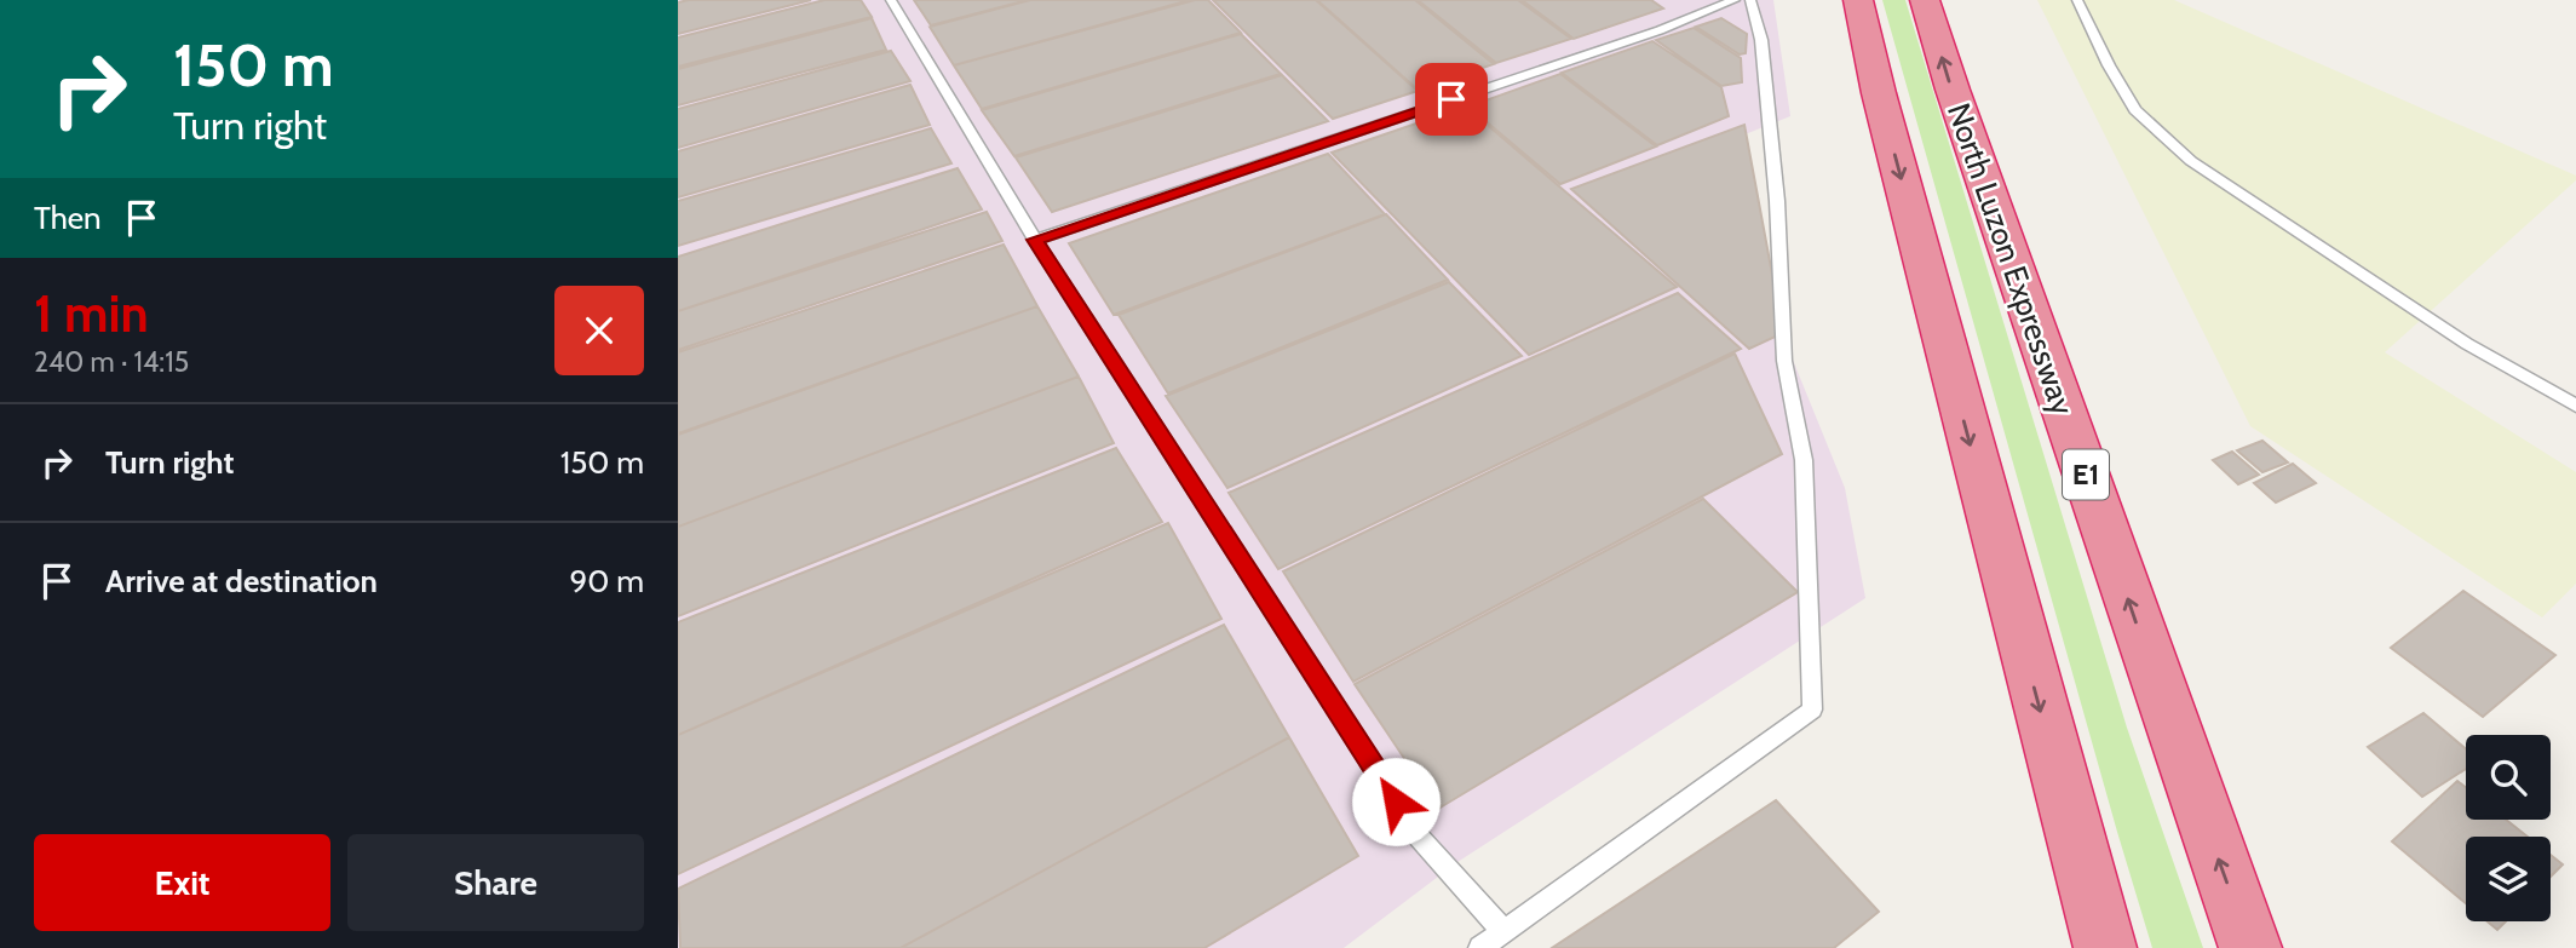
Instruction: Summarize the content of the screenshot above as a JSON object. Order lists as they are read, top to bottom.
{
  "streets": {
    "highway": ["North Luzon Expressway", "E1"]
  },
  "page": {
    "turn": ["150 m", "Turn right"],
    "then": "Then",
    "heading": ["1 min", "240 m · 14:15"],
    "list": [
      {
        "name": "Turn right",
        "value": "150 m"
      },
      {
        "name": "Arrive at destination",
        "value": "90 m"
      }
    ],
    "buttons": ["Exit", "Share"]
  }
}
